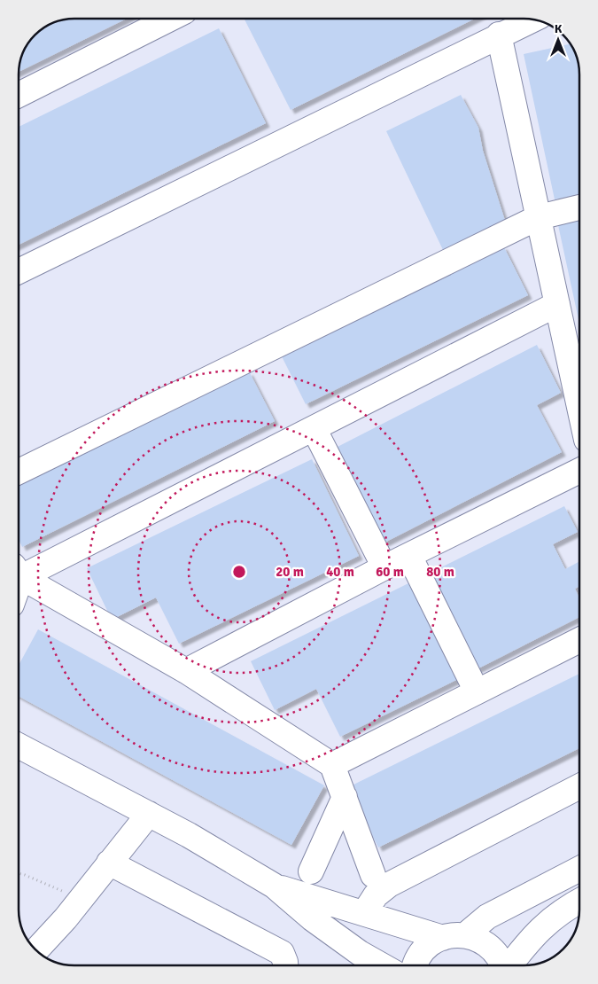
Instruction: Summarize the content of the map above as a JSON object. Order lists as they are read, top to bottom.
{
  "north": "top",
  "rings": [
    "20 m",
    "40 m",
    "60 m",
    "80 m"
  ]
}
